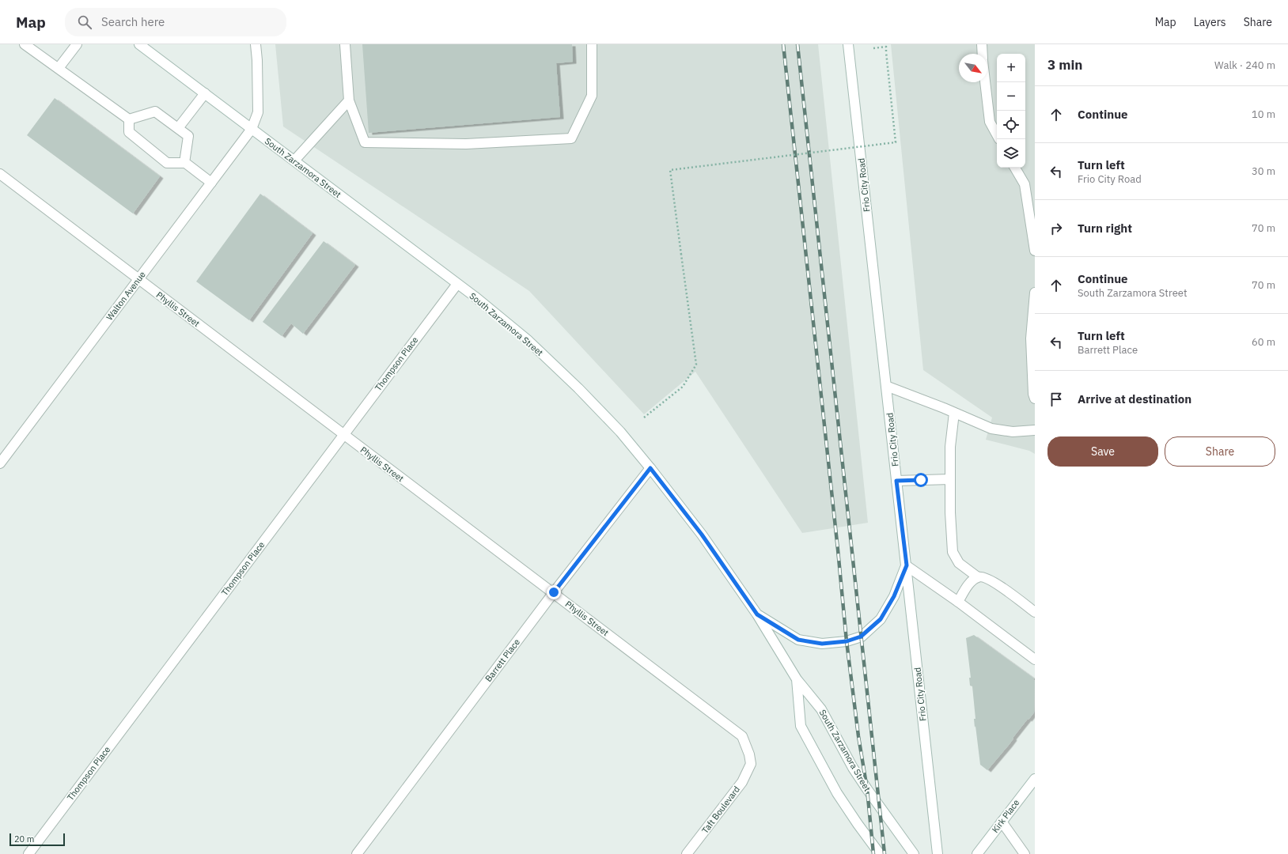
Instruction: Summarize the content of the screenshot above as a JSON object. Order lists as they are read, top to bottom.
{
  "streets": {
    "street": [
      "South Zarzamora Street",
      "Frio City Road",
      "Walton Avenue",
      "Phyllis Street",
      "Thompson Place",
      "Barrett Place",
      "Taft Boulevard",
      "Kirk Place"
    ]
  },
  "crossings": [
    ["South Zarzamora Street", "Walton Avenue"],
    ["South Zarzamora Street", "Thompson Place"],
    ["South Zarzamora Street", "Barrett Place"],
    ["Walton Avenue", "Phyllis Street"],
    ["Phyllis Street", "Thompson Place"],
    ["Phyllis Street", "Barrett Place"],
    ["Phyllis Street", "Taft Boulevard"]
  ],
  "scale_bar": "20 m",
  "north": "bottom right",
  "page": {
    "header": "Map",
    "search": "Search here",
    "nav": ["Map", "Layers", "Share"],
    "heading": ["3 min", "Walk · 240 m"],
    "map_buttons": ["+", "−"],
    "list": [
      ["Continue", "10 m"],
      ["Turn left", "Frio City Road", "30 m"],
      ["Turn right", "70 m"],
      ["Continue", "South Zarzamora Street", "70 m"],
      ["Turn left", "Barrett Place", "60 m"],
      "Arrive at destination"
    ],
    "buttons": ["Save", "Share"],
    "scale": "20 m"
  }
}
